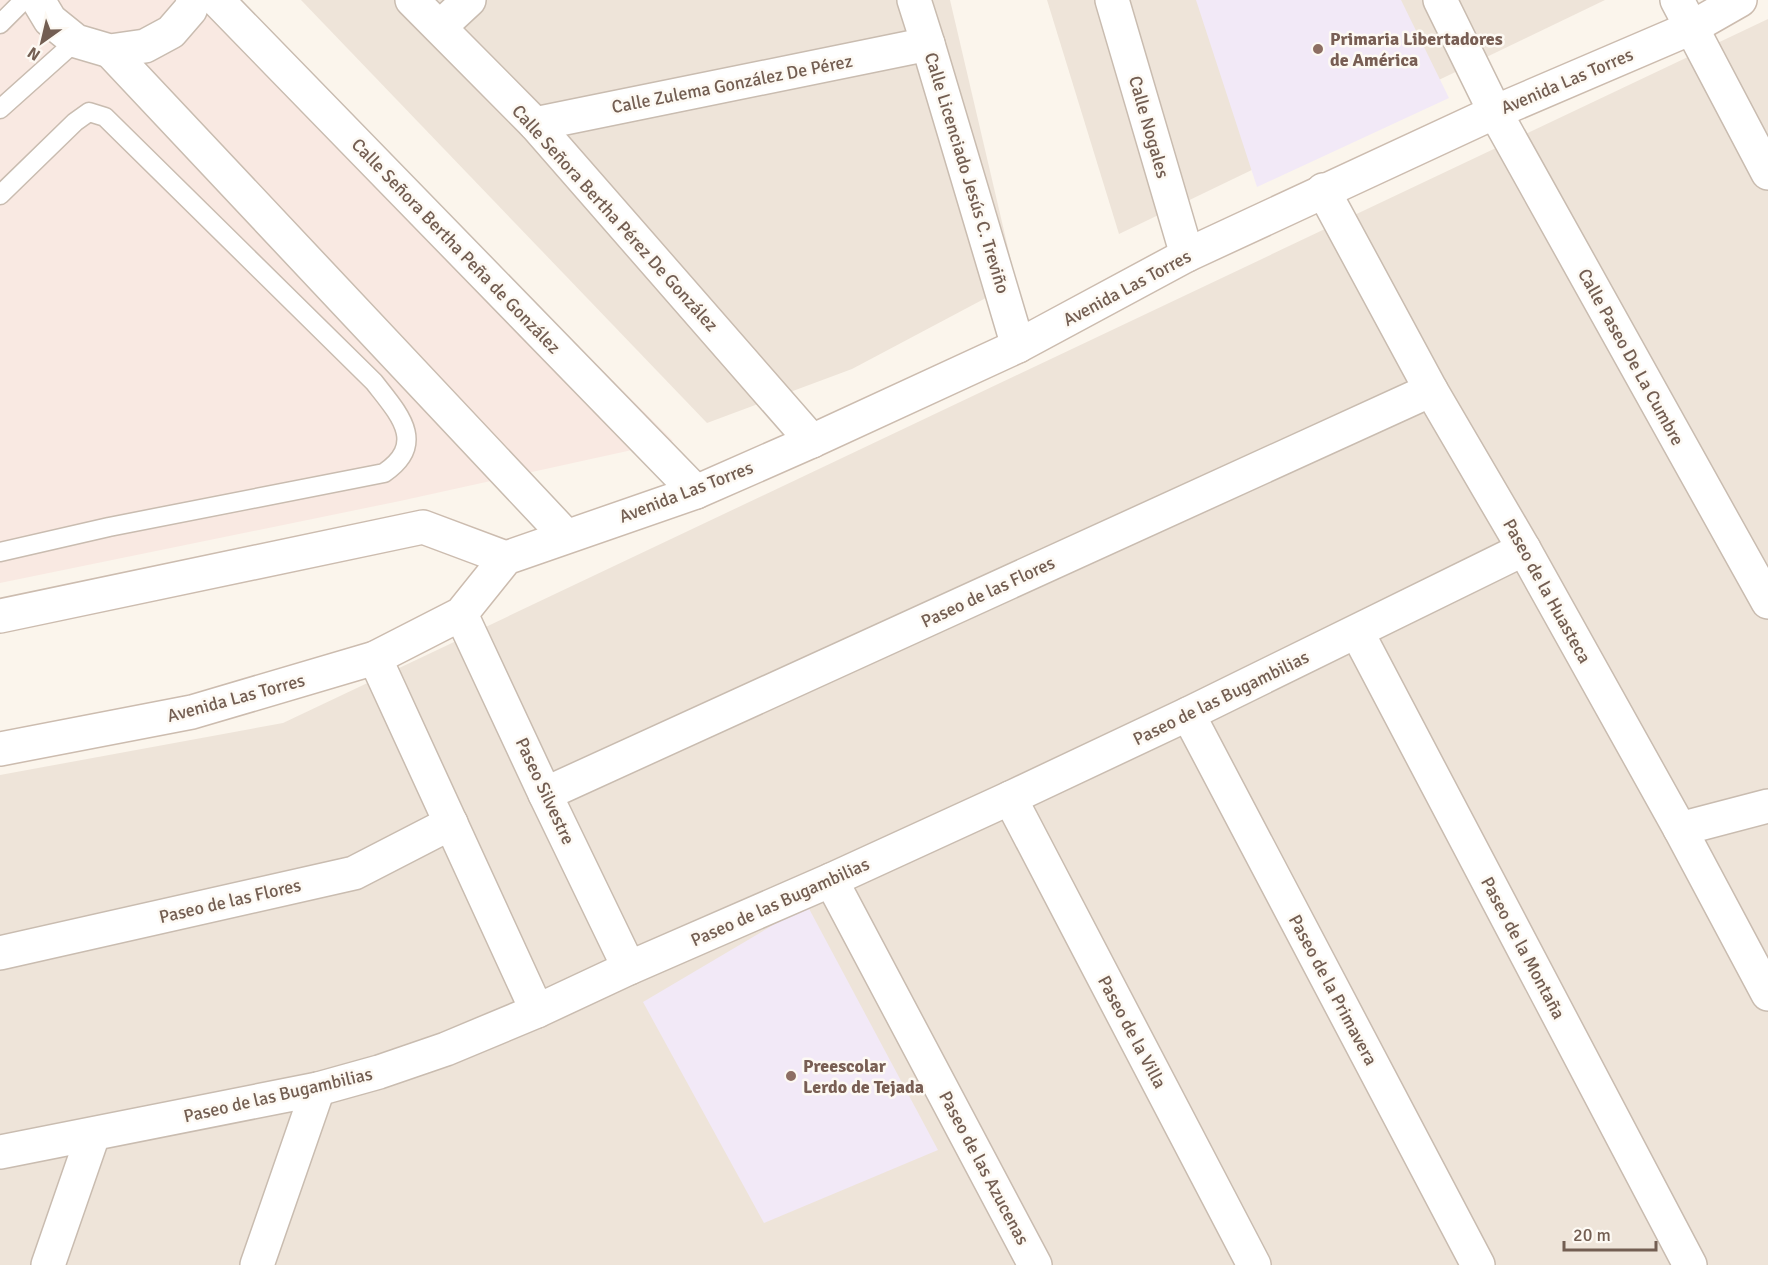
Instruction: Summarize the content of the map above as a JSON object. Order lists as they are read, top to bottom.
{
  "streets": {
    "street": [
      "Avenida Las Torres",
      "Calle Zulema González De Pérez",
      "Calle Nogales",
      "Calle Licenciado Jesús C. Treviño",
      "Calle Señora Bertha Pérez De González",
      "Calle Señora Bertha Peña de González",
      "Calle Paseo De La Cumbre",
      "Paseo de la Huasteca",
      "Paseo de las Flores",
      "Paseo de las Bugambilias",
      "Paseo Silvestre",
      "Paseo de la Montaña",
      "Paseo de la Primavera",
      "Paseo de la Villa",
      "Paseo de las Azucenas"
    ]
  },
  "crossings": [
    ["Avenida Las Torres", "Calle Nogales"],
    ["Avenida Las Torres", "Calle Licenciado Jesús C. Treviño"],
    ["Avenida Las Torres", "Calle Señora Bertha Pérez De González"],
    ["Avenida Las Torres", "Calle Señora Bertha Peña de González"],
    ["Avenida Las Torres", "Calle Paseo De La Cumbre"],
    ["Avenida Las Torres", "Paseo de la Huasteca"],
    ["Avenida Las Torres", "Paseo Silvestre"],
    ["Calle Zulema González De Pérez", "Calle Licenciado Jesús C. Treviño"],
    ["Calle Zulema González De Pérez", "Calle Señora Bertha Pérez De González"],
    ["Paseo de la Huasteca", "Paseo de las Flores"],
    ["Paseo de la Huasteca", "Paseo de las Bugambilias"],
    ["Paseo de las Flores", "Paseo Silvestre"],
    ["Paseo de las Bugambilias", "Paseo Silvestre"],
    ["Paseo de las Bugambilias", "Paseo de la Montaña"],
    ["Paseo de las Bugambilias", "Paseo de la Primavera"],
    ["Paseo de las Bugambilias", "Paseo de la Villa"],
    ["Paseo de las Bugambilias", "Paseo de las Azucenas"]
  ],
  "places": ["Primaria Libertadores de América", "Preescolar Lerdo de Tejada"],
  "scale_bar": "20 m",
  "north": "bottom left"
}
